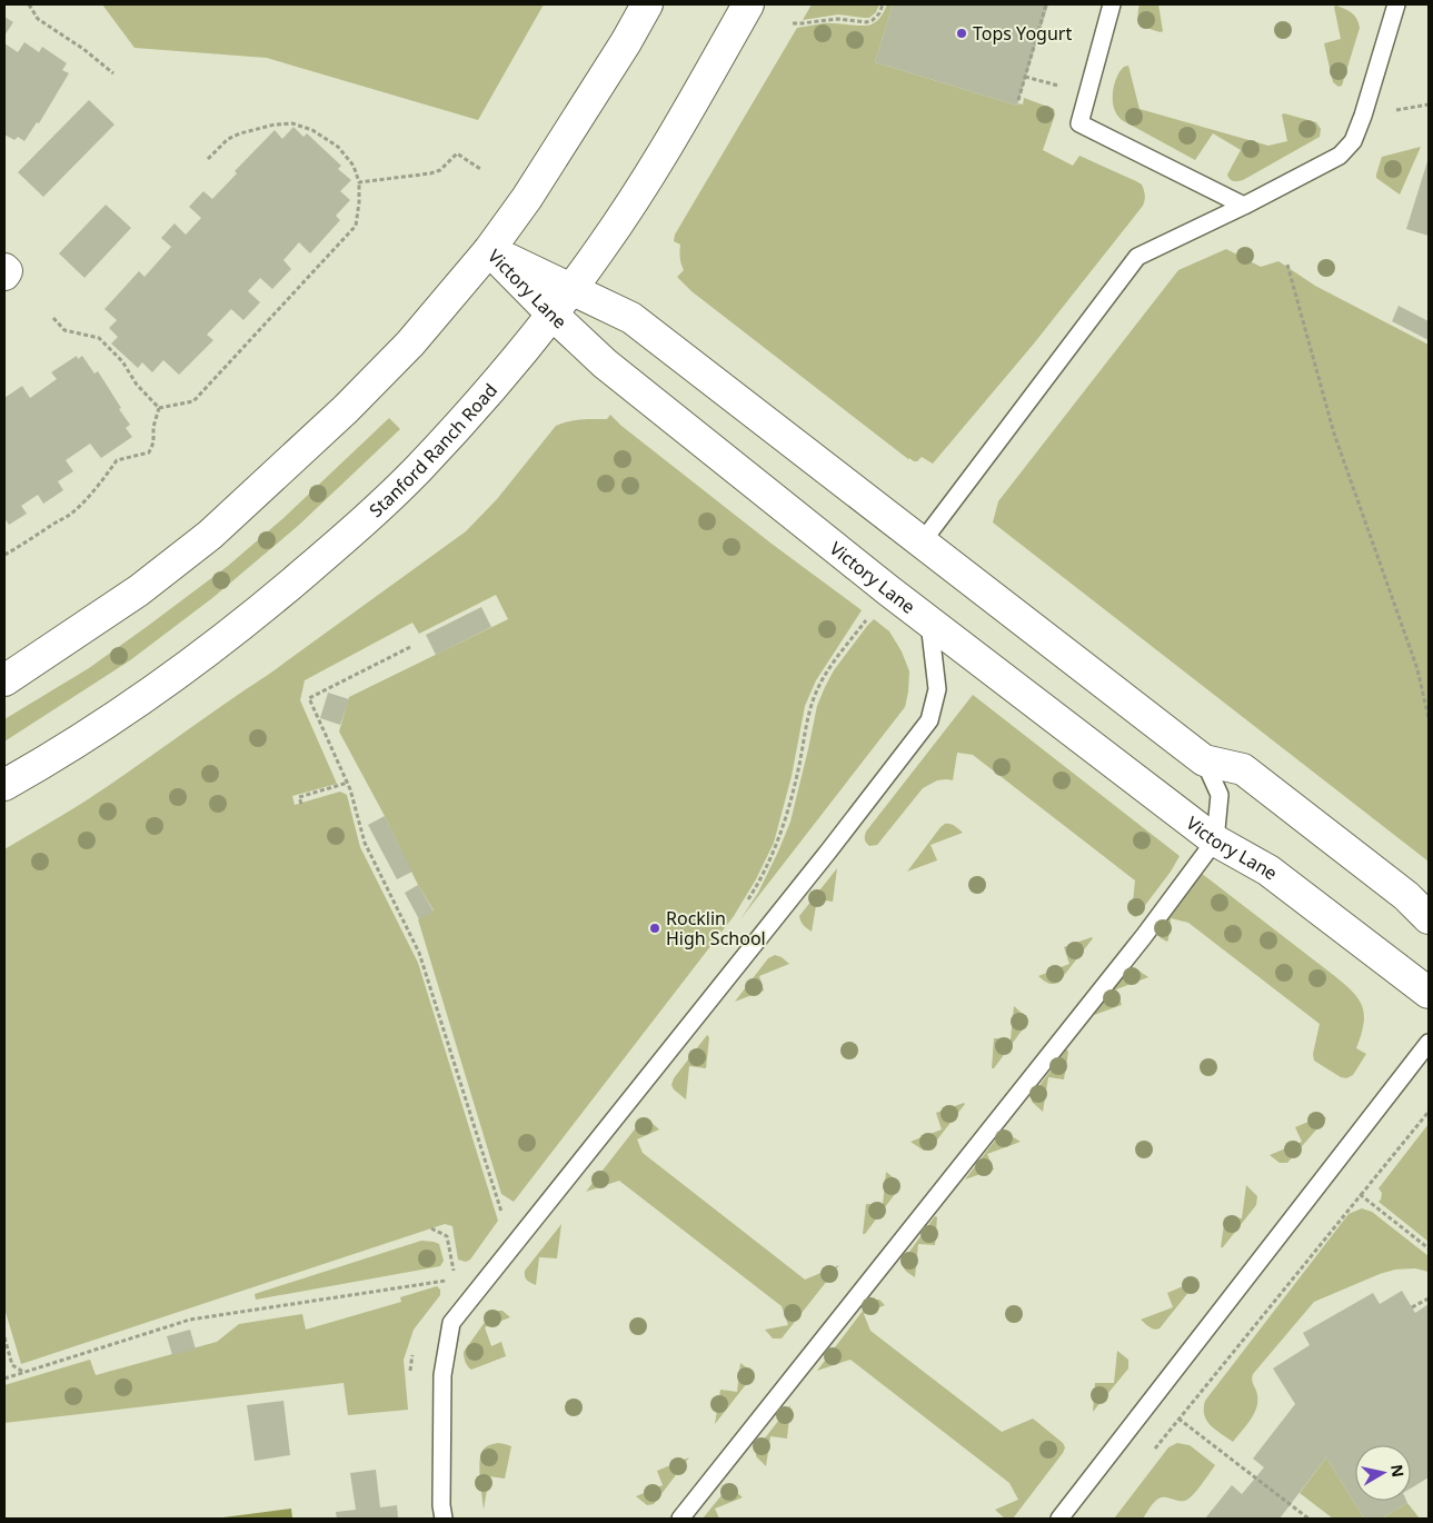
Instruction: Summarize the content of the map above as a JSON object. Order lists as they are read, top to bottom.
{
  "streets": {
    "street": ["Victory Lane", "Stanford Ranch Road"]
  },
  "crossings": [
    ["Victory Lane", "Stanford Ranch Road"]
  ],
  "places": ["Tops Yogurt", "Rocklin High School"],
  "north": "right"
}
